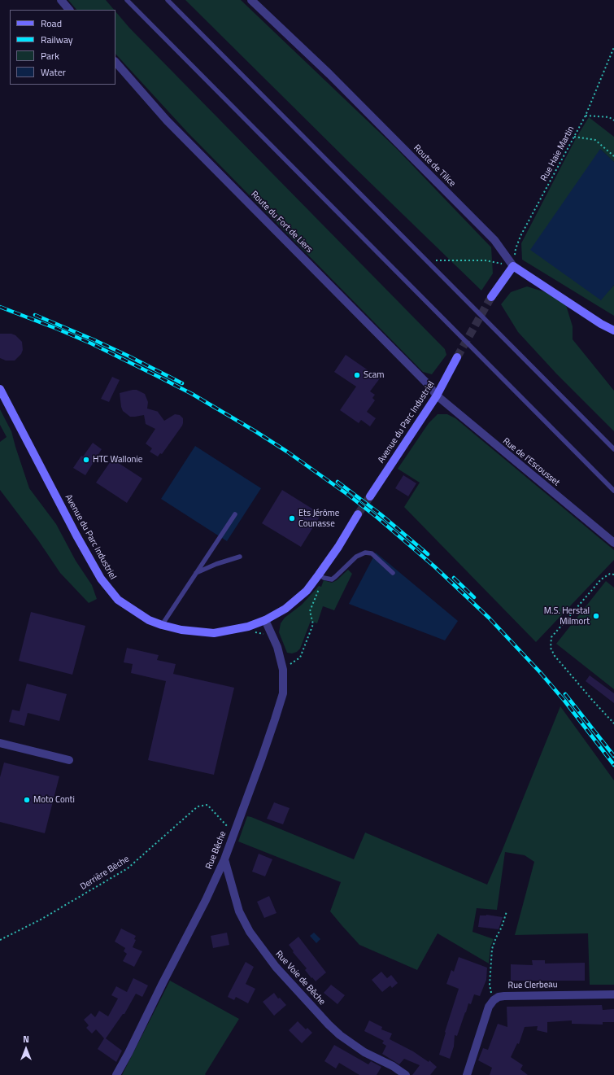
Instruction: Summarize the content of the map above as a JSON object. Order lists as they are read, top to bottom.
{
  "streets": {
    "street": [
      "Route de Tilice",
      "Route du Fort de Liers",
      "Avenue du Parc Industriel",
      "Rue de l'Escousset",
      "Rue Bêche",
      "Rue Voie de Bêche",
      "Rue Clerbeau"
    ],
    "path": ["Rue Haie Martin", "Derrière Bèche"]
  },
  "crossings": [
    ["Rue Haie Martin", "Route de Tilice"],
    ["Route du Fort de Liers", "Avenue du Parc Industriel"],
    ["Route du Fort de Liers", "Rue de l'Escousset"],
    ["Avenue du Parc Industriel", "Rue de l'Escousset"],
    ["Avenue du Parc Industriel", "Rue Bêche"],
    ["Rue Bêche", "Derrière Bèche"],
    ["Rue Bêche", "Rue Voie de Bêche"]
  ],
  "places": [
    "Scam",
    "HTC Wallonie",
    "Ets Jérôme Counasse",
    "M.S. Herstal Milmort",
    "Moto Conti"
  ],
  "legend": [
    "Road",
    "Railway",
    "Park",
    "Water"
  ],
  "north": "top"
}
